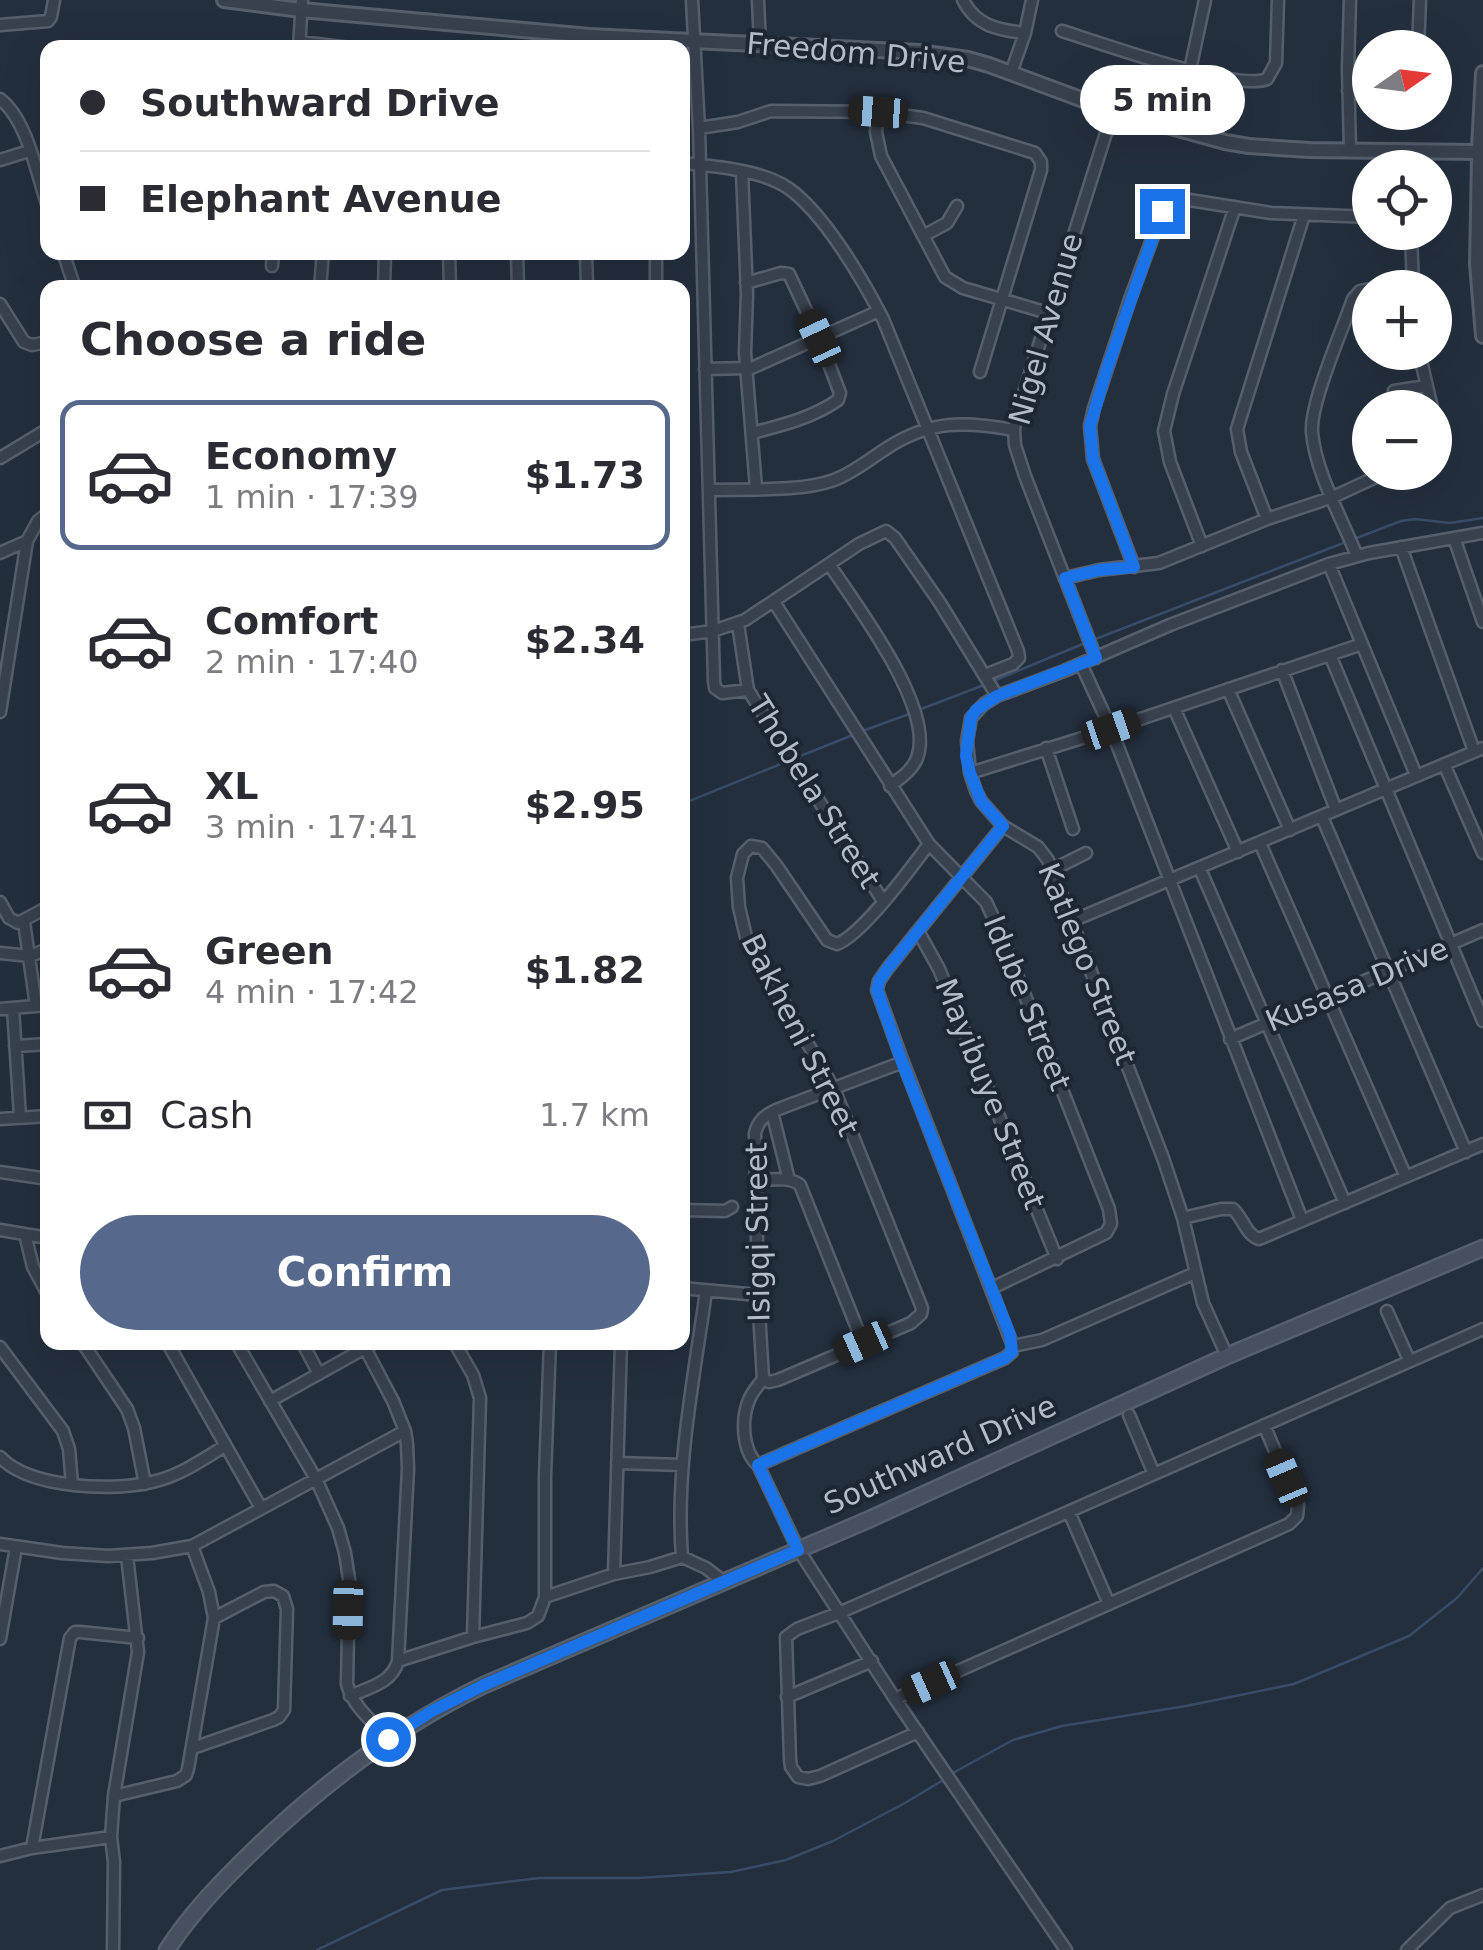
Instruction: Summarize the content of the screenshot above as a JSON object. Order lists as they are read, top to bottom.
{
  "streets": {
    "main road": ["Southward Drive"],
    "street": [
      "Freedom Drive",
      "Nigel Avenue",
      "Thobela Street",
      "Katlego Street",
      "Kusasa Drive",
      "Idube Street",
      "Bakheni Street",
      "Mayibuye Street",
      "Isigqi Street"
    ]
  },
  "crossings": [
    ["Freedom Drive", "Nigel Avenue"],
    ["Thobela Street", "Bakheni Street"],
    ["Katlego Street", "Southward Drive"],
    ["Idube Street", "Bakheni Street"],
    ["Idube Street", "Mayibuye Street"],
    ["Bakheni Street", "Isigqi Street"]
  ],
  "north": "right",
  "page": {
    "map_buttons": ["+", "−"],
    "banner": ["Southward Drive", "Elephant Avenue"],
    "bubble": "5 min",
    "heading": "Choose a ride",
    "list": [
      {
        "name": "Economy",
        "note": "1 min · 17:39",
        "value": "$1.73"
      },
      {
        "name": "Comfort",
        "note": "2 min · 17:40",
        "value": "$2.34"
      },
      {
        "name": "XL",
        "note": "3 min · 17:41",
        "value": "$2.95"
      },
      {
        "name": "Green",
        "note": "4 min · 17:42",
        "value": "$1.82"
      }
    ],
    "pay": ["Cash", "1.7 km"],
    "buttons": "Confirm"
  }
}
